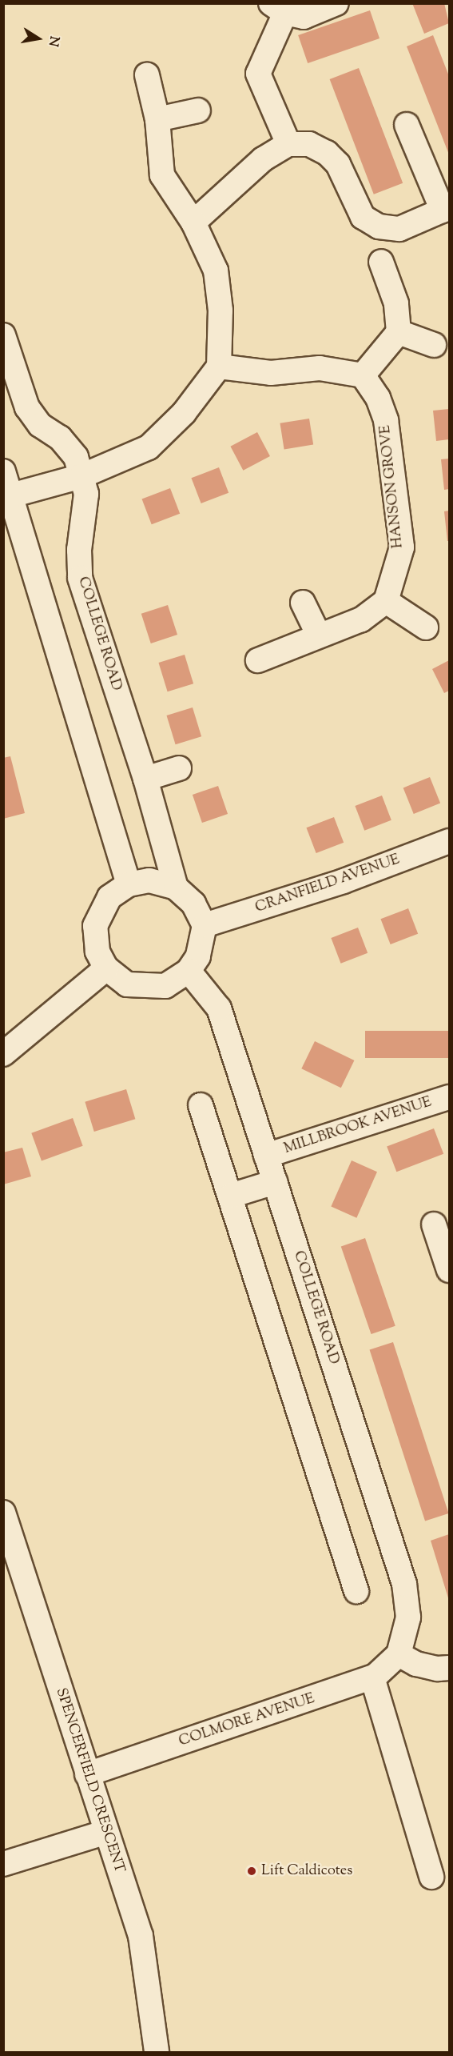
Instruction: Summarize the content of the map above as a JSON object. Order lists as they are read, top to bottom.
{
  "streets": {
    "street": [
      "HANSON GROVE",
      "COLLEGE ROAD",
      "CRANFIELD AVENUE",
      "MILLBROOK AVENUE",
      "COLMORE AVENUE",
      "SPENCERFIELD CRESCENT"
    ]
  },
  "crossings": [
    ["COLLEGE ROAD", "CRANFIELD AVENUE"],
    ["COLLEGE ROAD", "MILLBROOK AVENUE"],
    ["COLLEGE ROAD", "COLMORE AVENUE"],
    ["COLMORE AVENUE", "SPENCERFIELD CRESCENT"]
  ],
  "places": ["Lift Caldicotes"],
  "north": "right"
}
